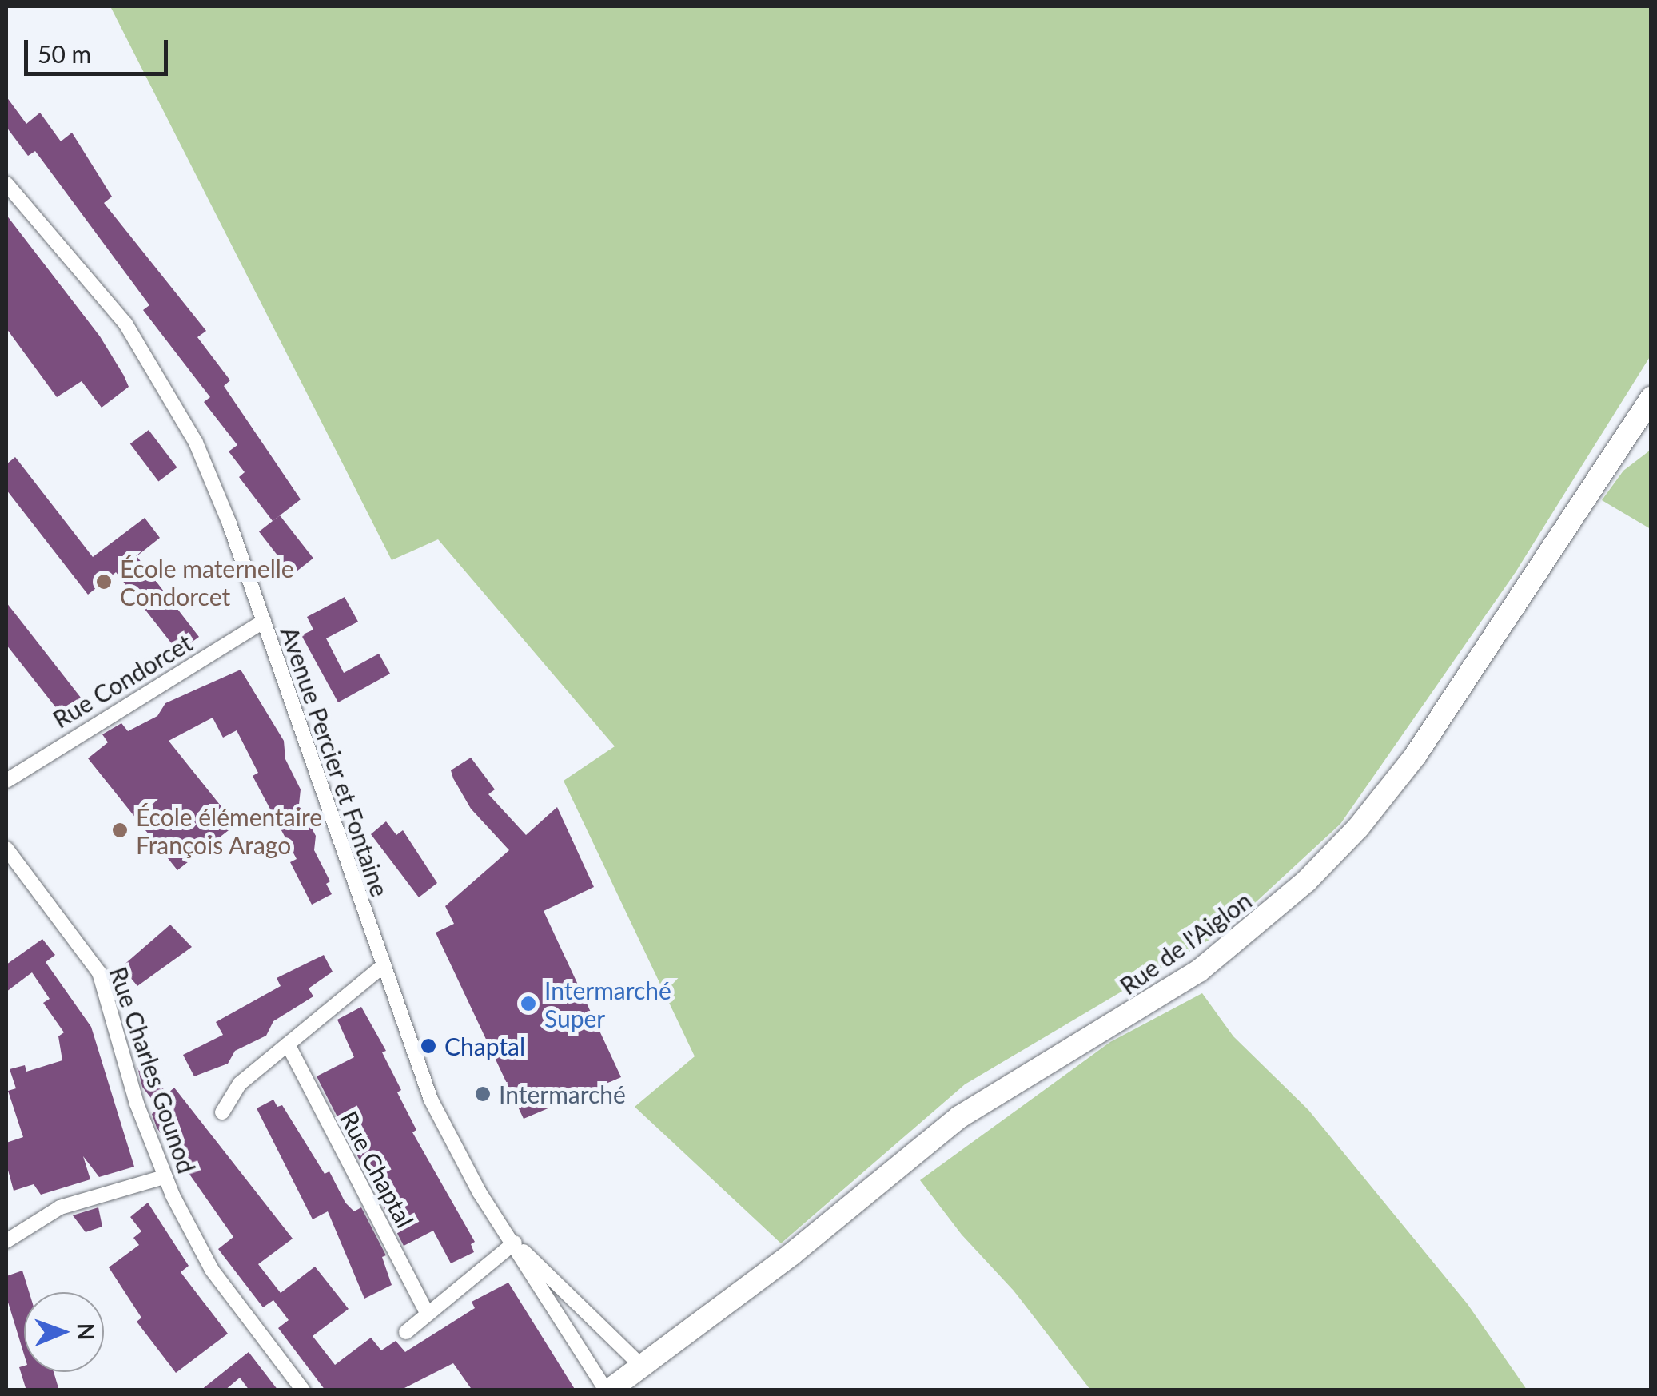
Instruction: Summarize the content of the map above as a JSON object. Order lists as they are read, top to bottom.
{
  "streets": {
    "main road": ["Rue de l'Aiglon"],
    "street": [
      "Rue Condorcet",
      "Avenue Percier et Fontaine",
      "Rue Charles Gounod",
      "Rue Chaptal"
    ]
  },
  "crossings": [
    ["Rue Condorcet", "Avenue Percier et Fontaine"],
    ["Avenue Percier et Fontaine", "Rue de l'Aiglon"]
  ],
  "places": [
    "École maternelle Condorcet",
    "École élémentaire François Arago",
    "Intermarché Super",
    "Chaptal",
    "Intermarché"
  ],
  "scale_bar": "50 m",
  "north": "right"
}
